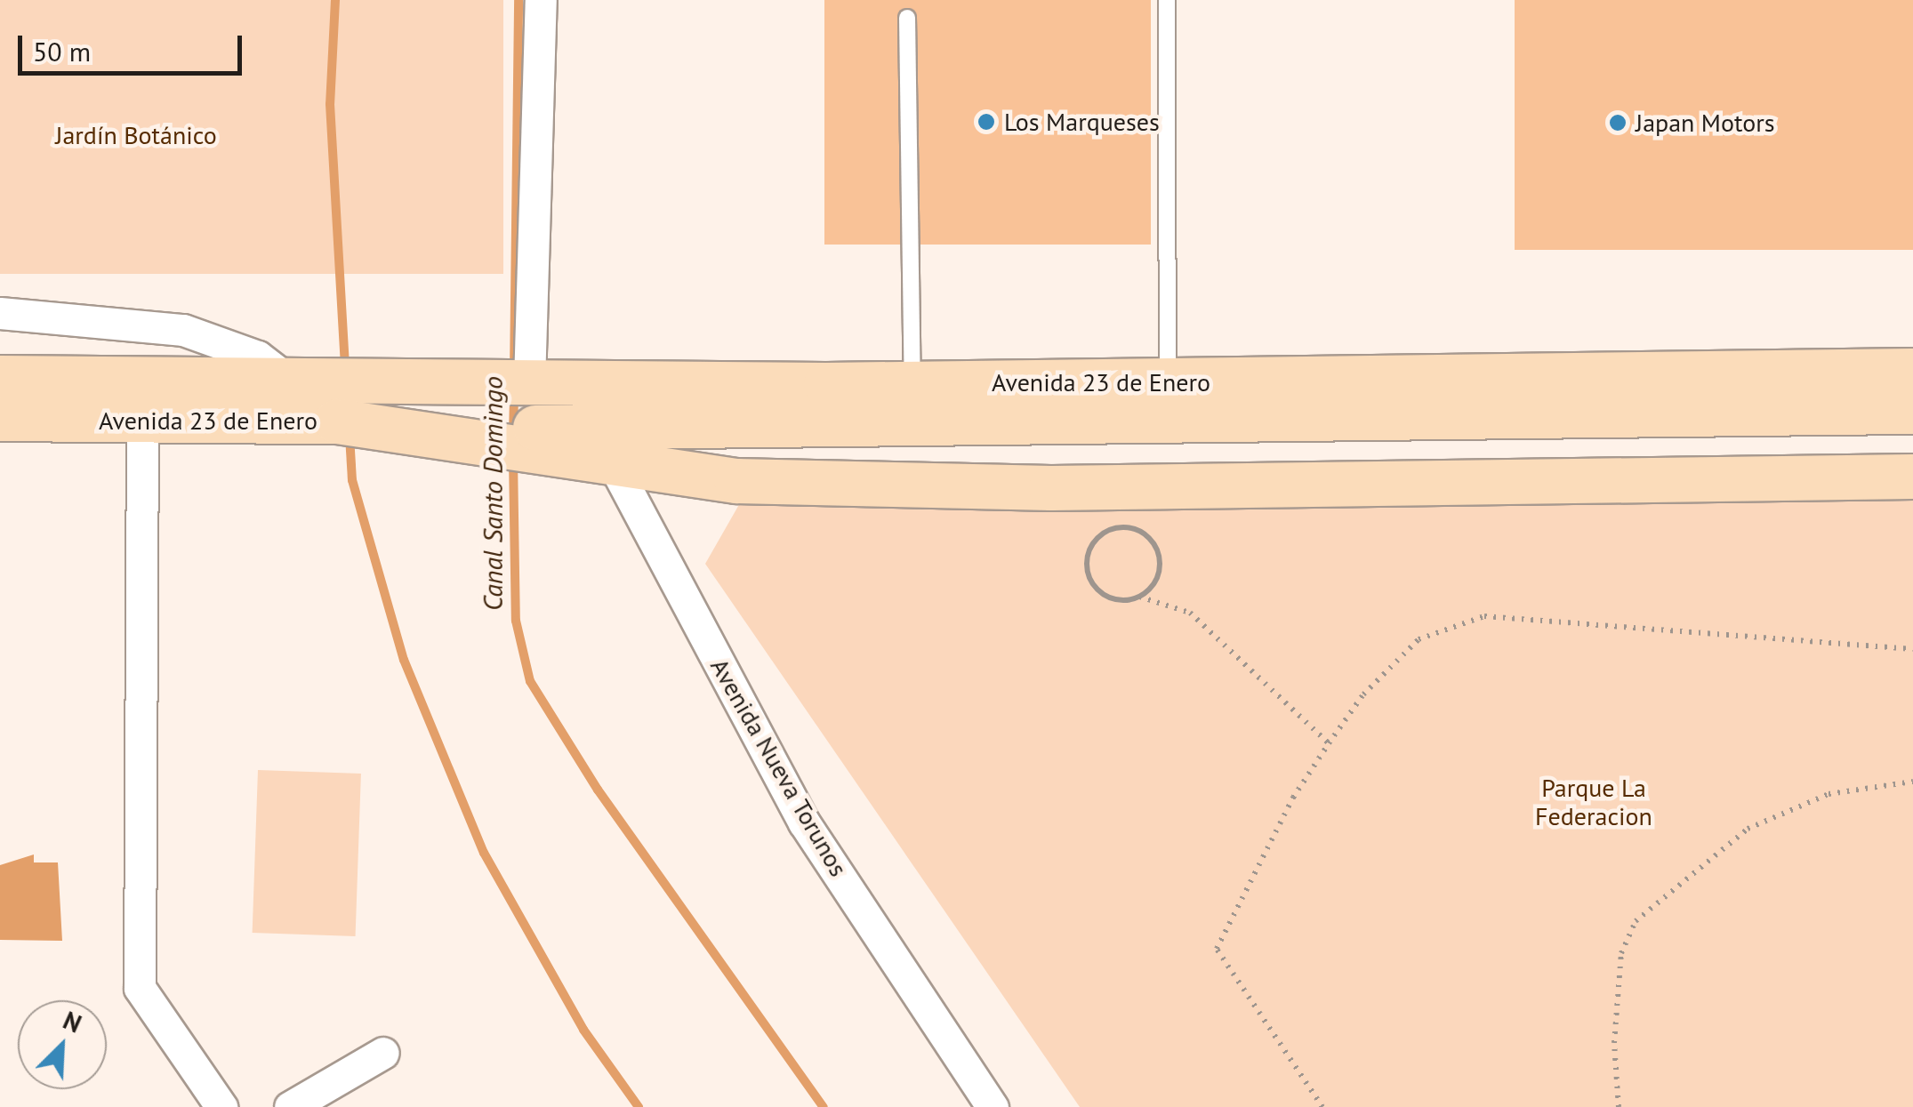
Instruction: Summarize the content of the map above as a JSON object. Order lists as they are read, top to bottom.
{
  "streets": {
    "main road": ["Avenida 23 de Enero"],
    "street": ["Avenida Nueva Torunos"]
  },
  "crossings": [
    ["Avenida 23 de Enero", "Avenida Nueva Torunos"]
  ],
  "water": ["Canal Santo Domingo"],
  "parks": ["Jardín Botánico", "Parque La Federacion"],
  "places": ["Los Marqueses", "Japan Motors"],
  "scale_bar": "50 m",
  "north": "top right"
}
